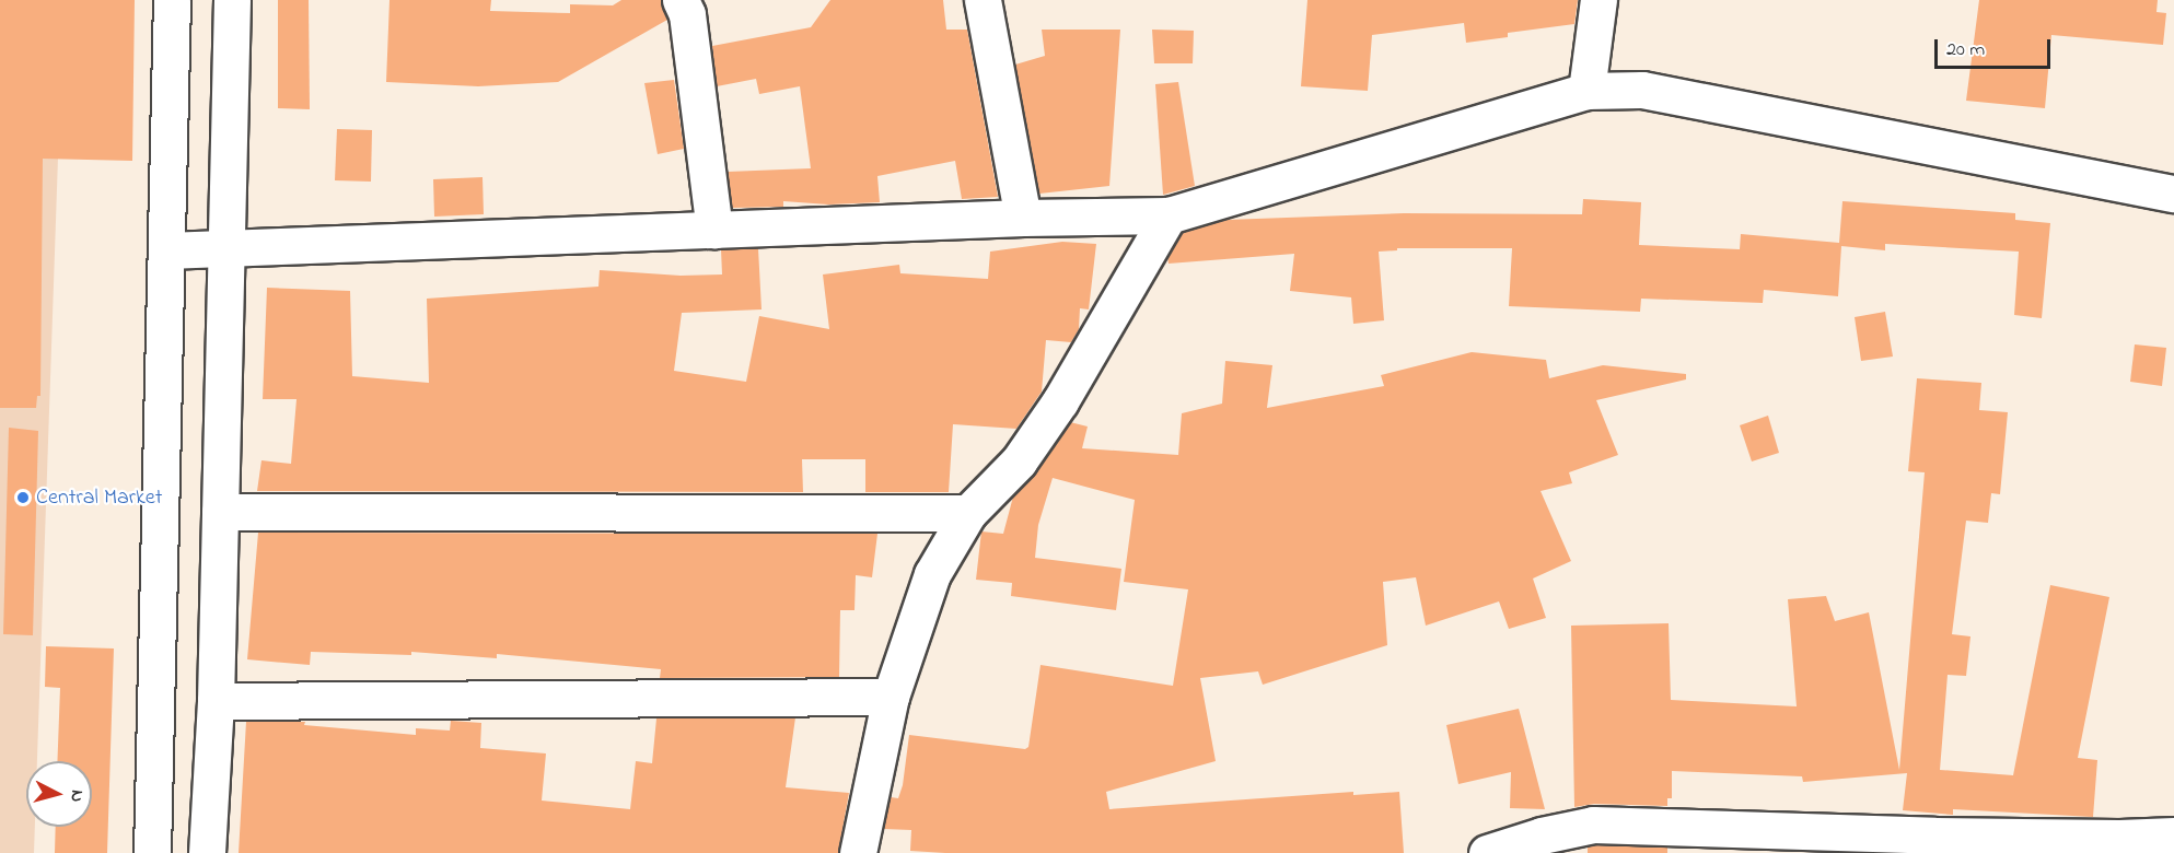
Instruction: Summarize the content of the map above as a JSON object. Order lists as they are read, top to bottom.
{
  "places": ["Central Market"],
  "scale_bar": "20 m",
  "north": "right"
}
